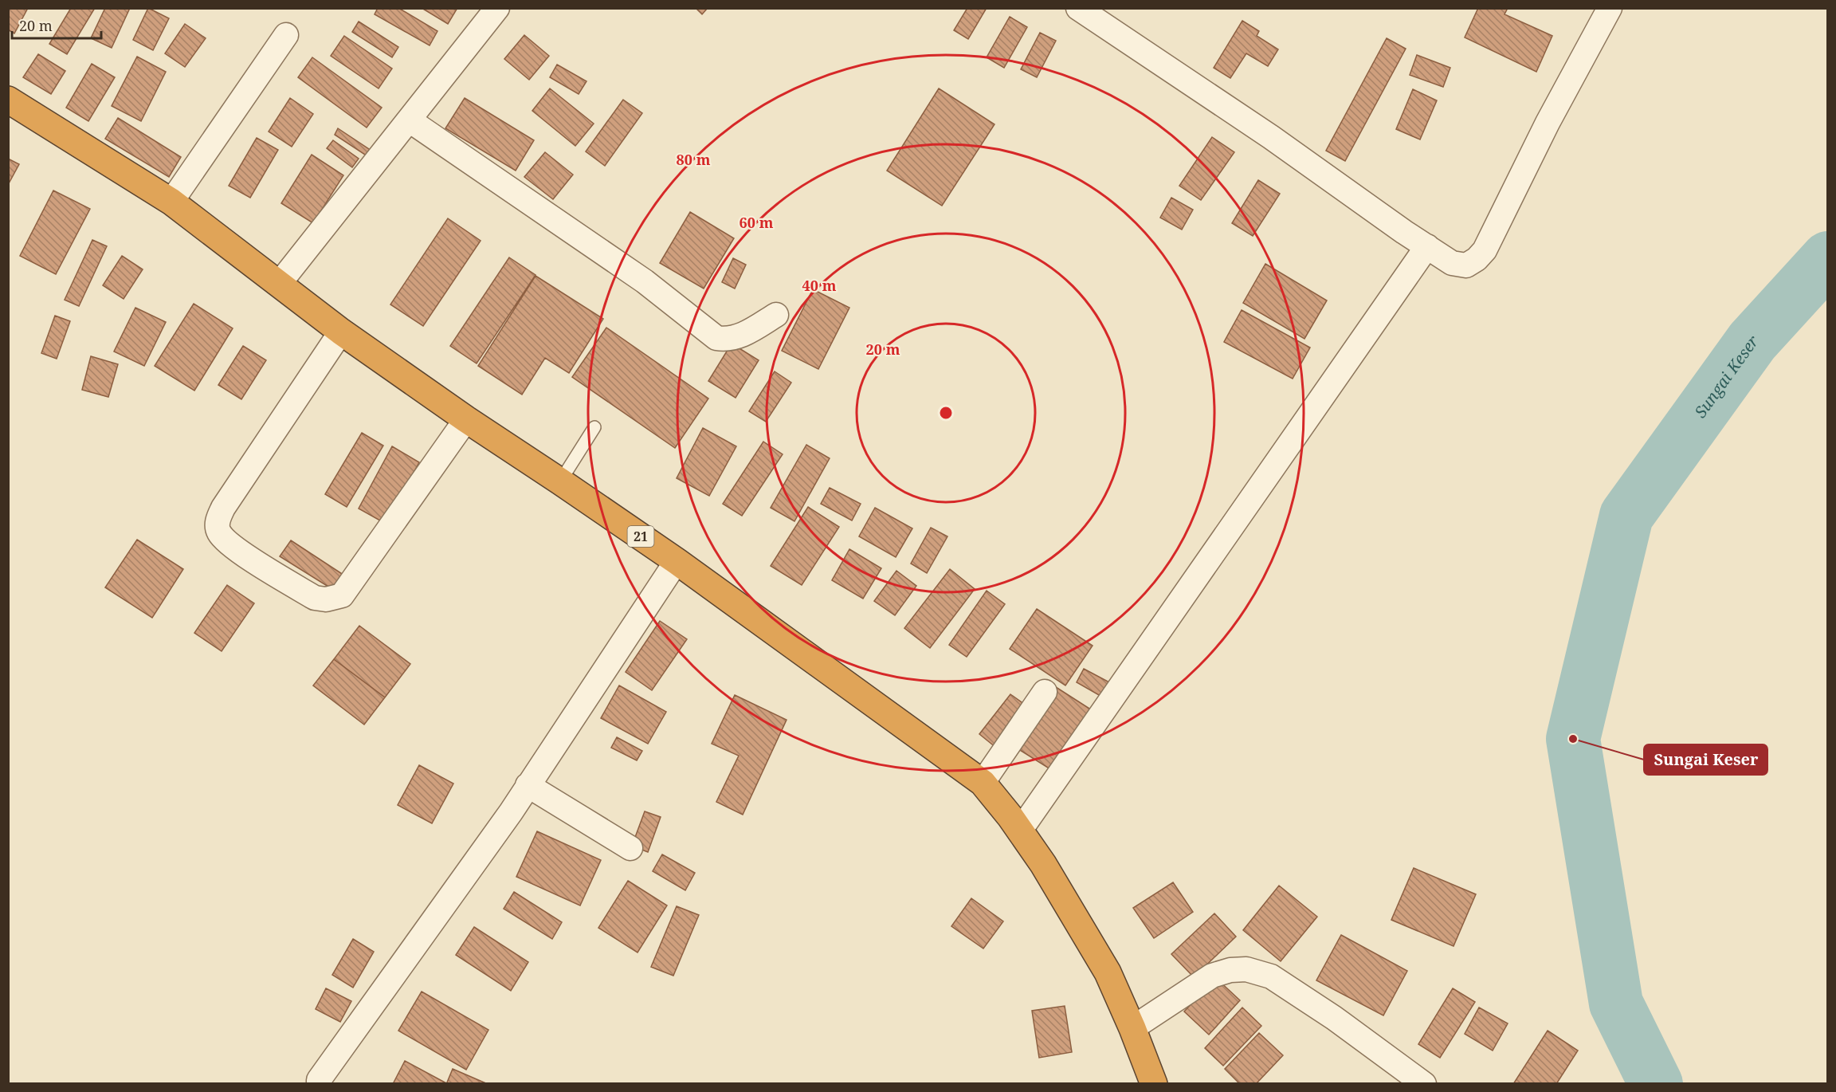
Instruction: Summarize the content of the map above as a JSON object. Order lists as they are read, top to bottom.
{
  "streets": {
    "highway": ["21"]
  },
  "water": ["Sungai Keser"],
  "places": ["Sungai Keser"],
  "scale_bar": "20 m",
  "rings": [
    "80 m",
    "60 m",
    "40 m",
    "20 m"
  ]
}
